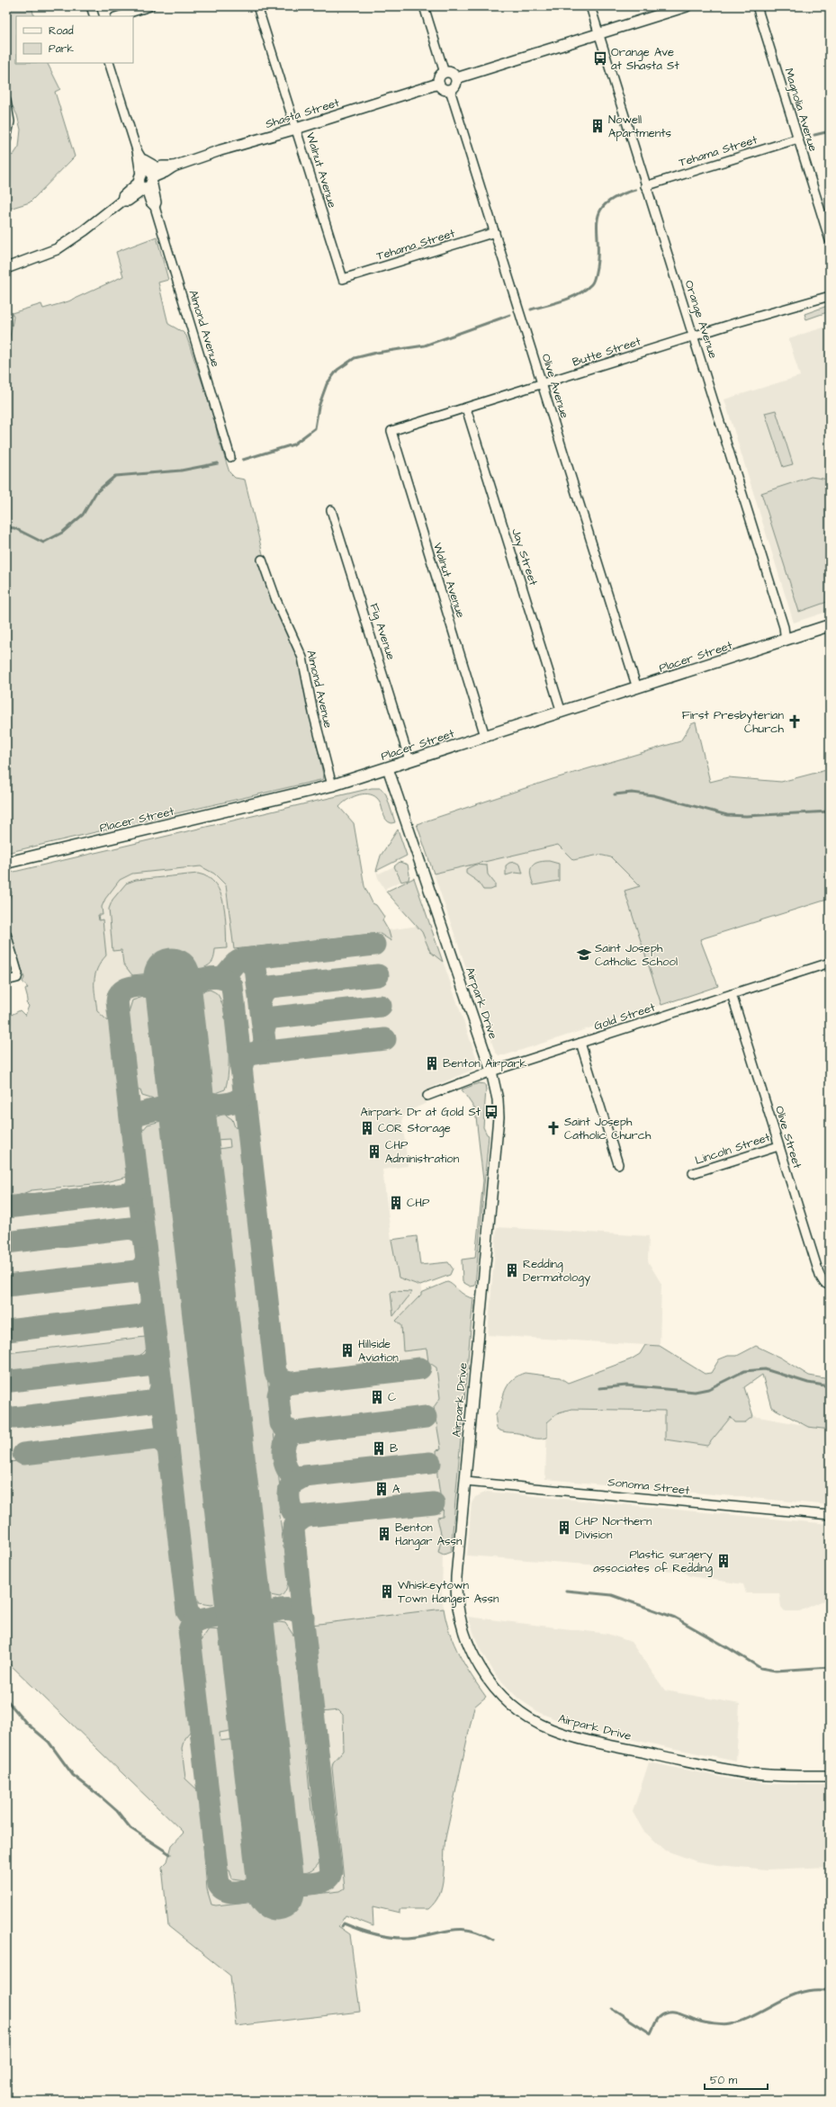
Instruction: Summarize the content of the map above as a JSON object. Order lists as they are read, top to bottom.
{
  "streets": {
    "main road": ["Placer Street"],
    "street": [
      "Magnolia Avenue",
      "Shasta Street",
      "Tehama Street",
      "Walnut Avenue",
      "Orange Avenue",
      "Almond Avenue",
      "Butte Street",
      "Olive Avenue",
      "Jay Street",
      "Fig Avenue",
      "Airpark Drive",
      "Gold Street",
      "Olive Street",
      "Lincoln Street",
      "Sonoma Street"
    ]
  },
  "crossings": [
    ["Magnolia Avenue", "Tehama Street"],
    ["Shasta Street", "Walnut Avenue"],
    ["Shasta Street", "Almond Avenue"],
    ["Shasta Street", "Olive Avenue"],
    ["Tehama Street", "Walnut Avenue"],
    ["Tehama Street", "Orange Avenue"],
    ["Tehama Street", "Olive Avenue"],
    ["Walnut Avenue", "Butte Street"],
    ["Walnut Avenue", "Placer Street"],
    ["Orange Avenue", "Butte Street"],
    ["Orange Avenue", "Placer Street"],
    ["Almond Avenue", "Placer Street"],
    ["Butte Street", "Olive Avenue"],
    ["Butte Street", "Jay Street"],
    ["Olive Avenue", "Placer Street"],
    ["Jay Street", "Placer Street"],
    ["Fig Avenue", "Placer Street"],
    ["Placer Street", "Airpark Drive"],
    ["Airpark Drive", "Gold Street"],
    ["Airpark Drive", "Sonoma Street"],
    ["Gold Street", "Olive Street"],
    ["Olive Street", "Lincoln Street"]
  ],
  "places": {
    "bus stop": ["Orange Ave at Shasta St", "Airpark Dr at Gold St"],
    "building": [
      "Nowell Apartments",
      "Benton Airpark",
      "COR Storage",
      "CHP Administration",
      "CHP",
      "Redding Dermatology",
      "Hillside Aviation",
      "C",
      "B",
      "A",
      "CHP Northern Division",
      "Benton Hangar Assn",
      "Plastic surgery associates of Redding",
      "Whiskeytown Town Hanger Assn"
    ],
    "church": ["First Presbyterian Church", "Saint Joseph Catholic Church"],
    "school or university": ["Saint Joseph Catholic School"]
  },
  "legend": ["Road", "Park"],
  "scale_bar": "50 m"
}
